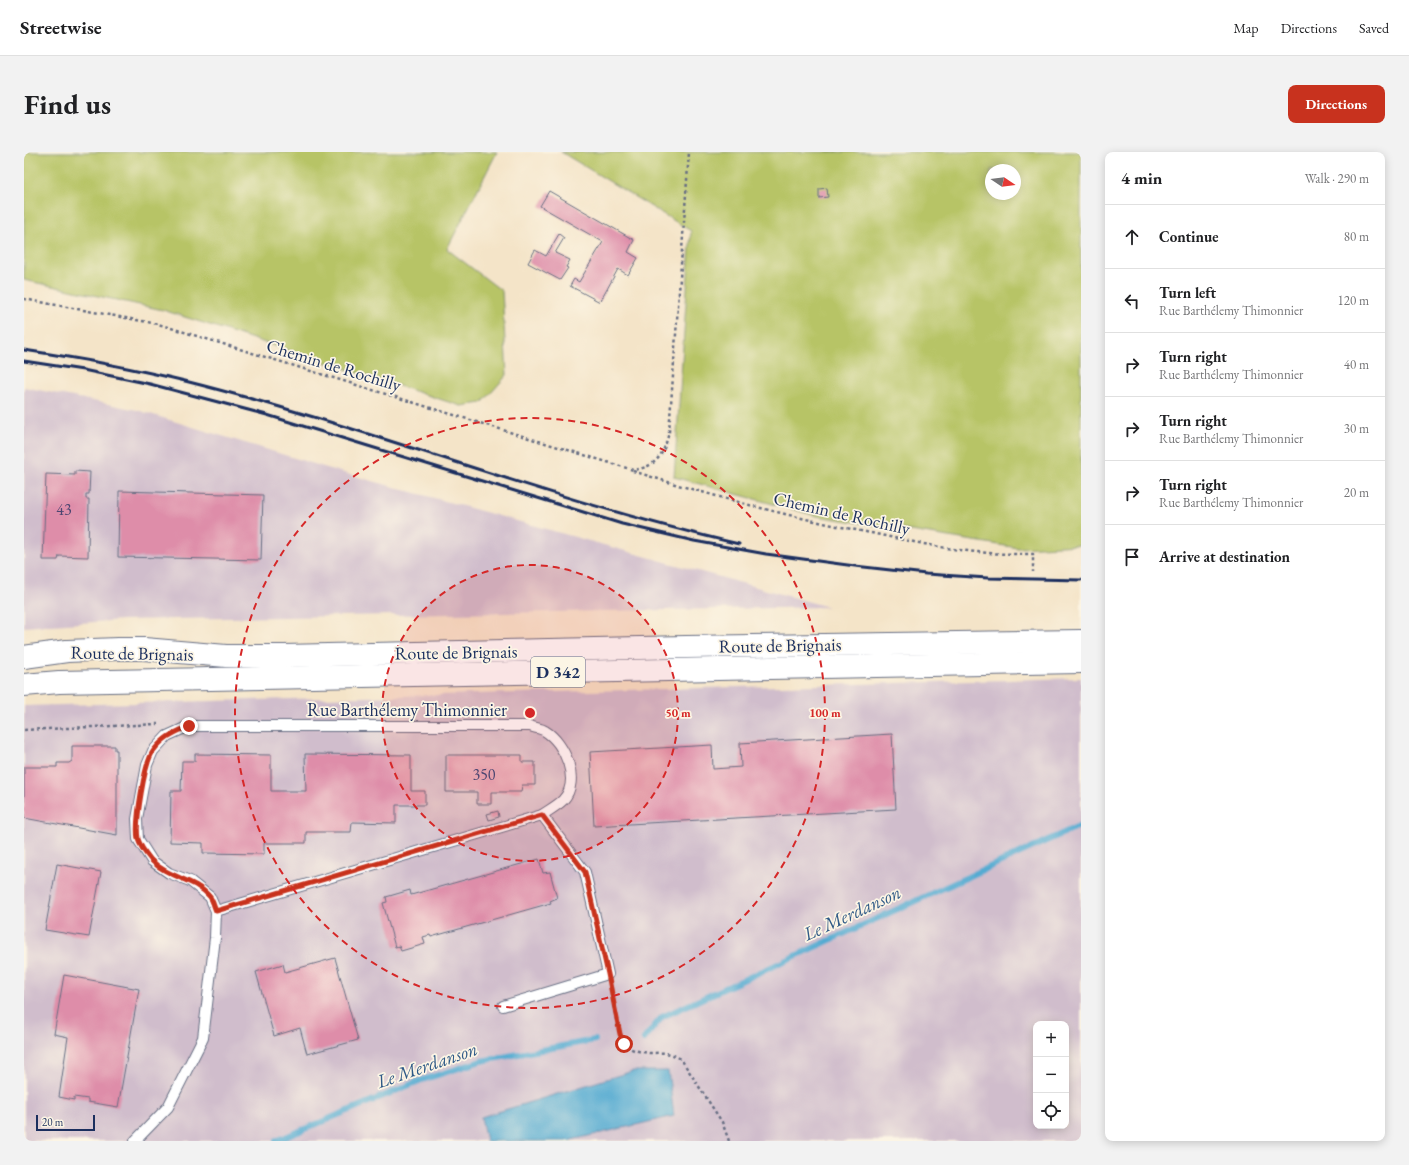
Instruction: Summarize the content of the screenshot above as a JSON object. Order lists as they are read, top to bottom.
{
  "streets": {
    "main road": ["Route de Brignais", "D 342"],
    "lane": ["Rue Barthélemy Thimonnier"],
    "path": ["Chemin de Rochilly"]
  },
  "water": ["Le Merdanson"],
  "house_numbers": ["43", "350"],
  "scale_bar": "20 m",
  "north": "right",
  "page": {
    "header": "Streetwise",
    "nav": ["Map", "Directions", "Saved"],
    "buttons": "Directions",
    "title": "Find us",
    "heading": ["4 min", "Walk · 290 m"],
    "list": [
      ["Continue", "80 m"],
      ["Turn left", "Rue Barthélemy Thimonnier", "120 m"],
      ["Turn right", "Rue Barthélemy Thimonnier", "40 m"],
      ["Turn right", "Rue Barthélemy Thimonnier", "30 m"],
      ["Turn right", "Rue Barthélemy Thimonnier", "20 m"],
      "Arrive at destination"
    ],
    "map_buttons": ["+", "−"],
    "scale": "20 m"
  },
  "rings": ["50 m", "100 m"]
}
